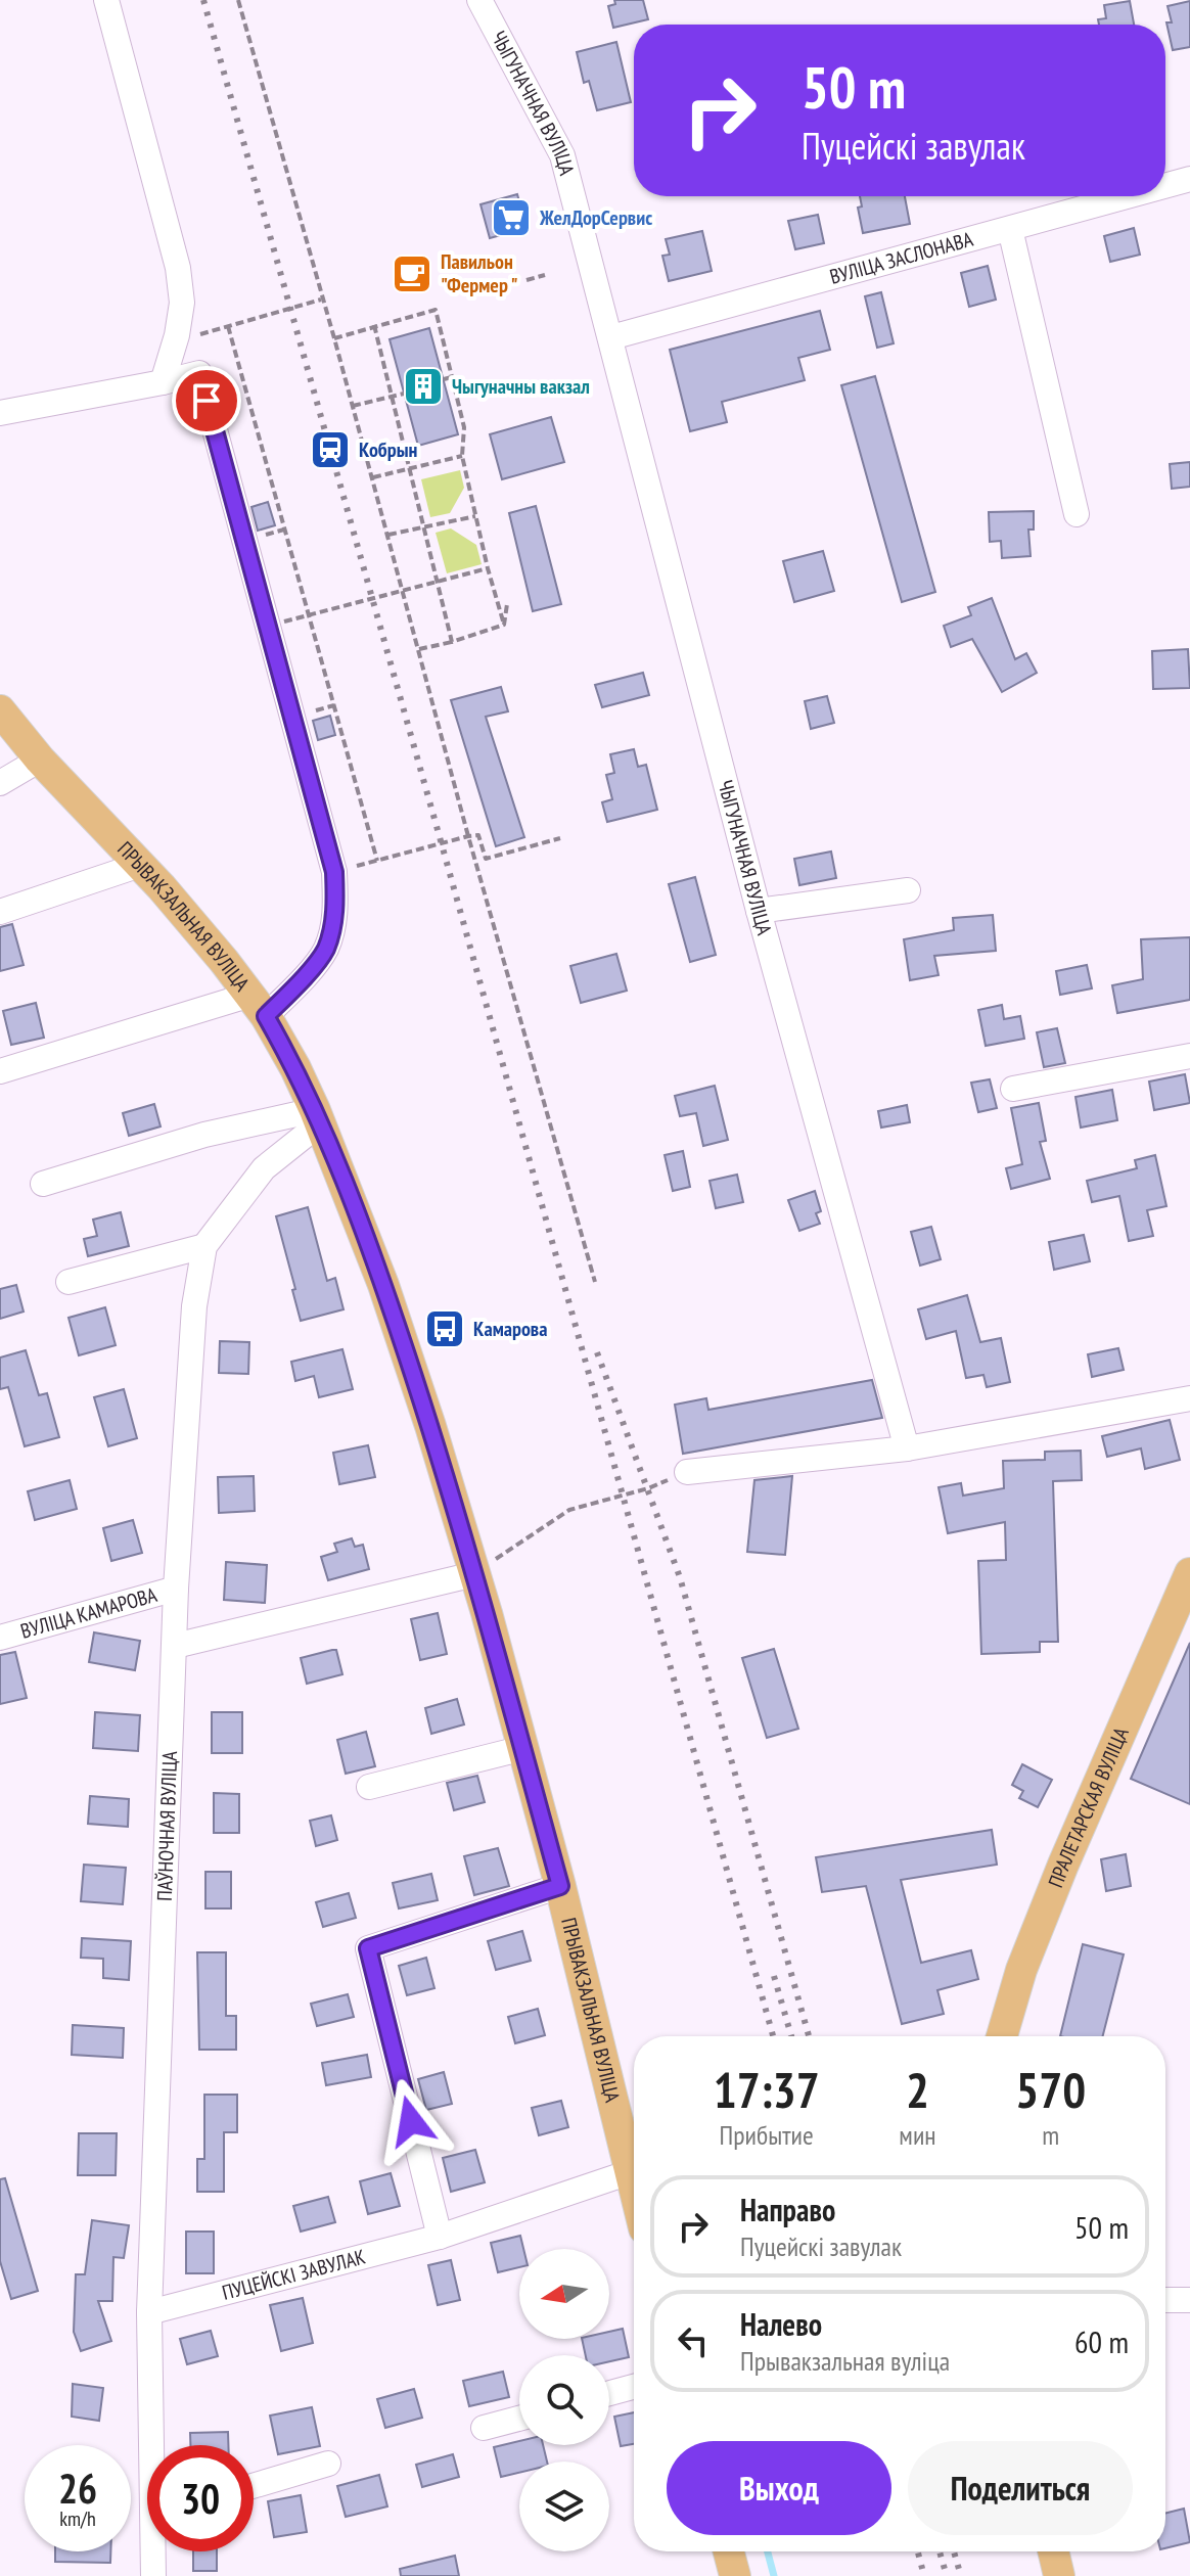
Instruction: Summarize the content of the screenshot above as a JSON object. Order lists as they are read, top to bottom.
{
  "streets": {
    "main road": ["ПРЫВАКЗАЛЬНАЯ ВУЛІЦА", "ПРАЛЕТАРСКАЯ ВУЛІЦА"],
    "street": [
      "ЧЫГУНАЧНАЯ ВУЛІЦА",
      "ВУЛІЦА ЗАСЛОНАВА",
      "ВУЛІЦА КАМАРОВА",
      "ПАЎНОЧНАЯ ВУЛІЦА",
      "ПУЦЕЙСКІ ЗАВУЛАК"
    ]
  },
  "crossings": [
    ["ЧЫГУНАЧНАЯ ВУЛІЦА", "ВУЛІЦА ЗАСЛОНАВА"],
    ["ПРЫВАКЗАЛЬНАЯ ВУЛІЦА", "ПАЎНОЧНАЯ ВУЛІЦА"],
    ["ПРЫВАКЗАЛЬНАЯ ВУЛІЦА", "ПУЦЕЙСКІ ЗАВУЛАК"],
    ["ВУЛІЦА КАМАРОВА", "ПАЎНОЧНАЯ ВУЛІЦА"],
    ["ПАЎНОЧНАЯ ВУЛІЦА", "ПУЦЕЙСКІ ЗАВУЛАК"]
  ],
  "places": {
    "supermarket": ["ЖелДорСервис"],
    "cafe": ["Павильон \"Фермер \""],
    "building": ["Чыгуначны вакзал"],
    "station": ["Кобрын"],
    "bus stop": ["Камарова"]
  },
  "north": "left",
  "page": {
    "turn": ["50 m", "Пуцейскі завулак"],
    "eta": [
      "17:37",
      "Прибытие",
      "2",
      "мин",
      "570",
      "m"
    ],
    "list": [
      {
        "name": "Направо",
        "note": "Пуцейскі завулак",
        "value": "50 m"
      },
      {
        "name": "Налево",
        "note": "Прывакзальная вуліца",
        "value": "60 m"
      }
    ],
    "buttons": ["Выход", "Поделиться"],
    "speed": "26 km/h",
    "limit": "30"
  }
}
